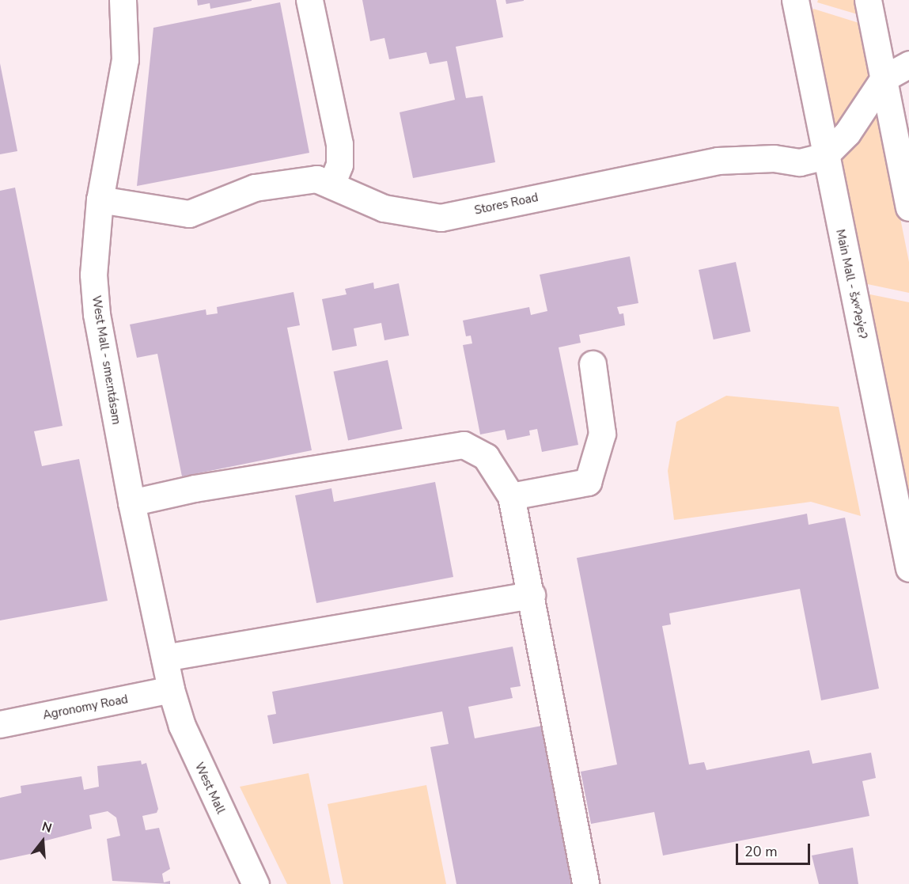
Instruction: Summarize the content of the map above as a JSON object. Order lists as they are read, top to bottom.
{
  "streets": {
    "street": [
      "Stores Road",
      "Main Mall - šxʷʔey̓eʔ",
      "West Mall - sme:ntásəm",
      "Agronomy Road",
      "West Mall"
    ]
  },
  "crossings": [
    ["Stores Road", "Main Mall - šxʷʔey̓eʔ"],
    ["Stores Road", "West Mall - sme:ntásəm"],
    ["West Mall - sme:ntásəm", "Agronomy Road"],
    ["West Mall - sme:ntásəm", "West Mall"],
    ["Agronomy Road", "West Mall"]
  ],
  "scale_bar": "20 m",
  "north": "top"
}
